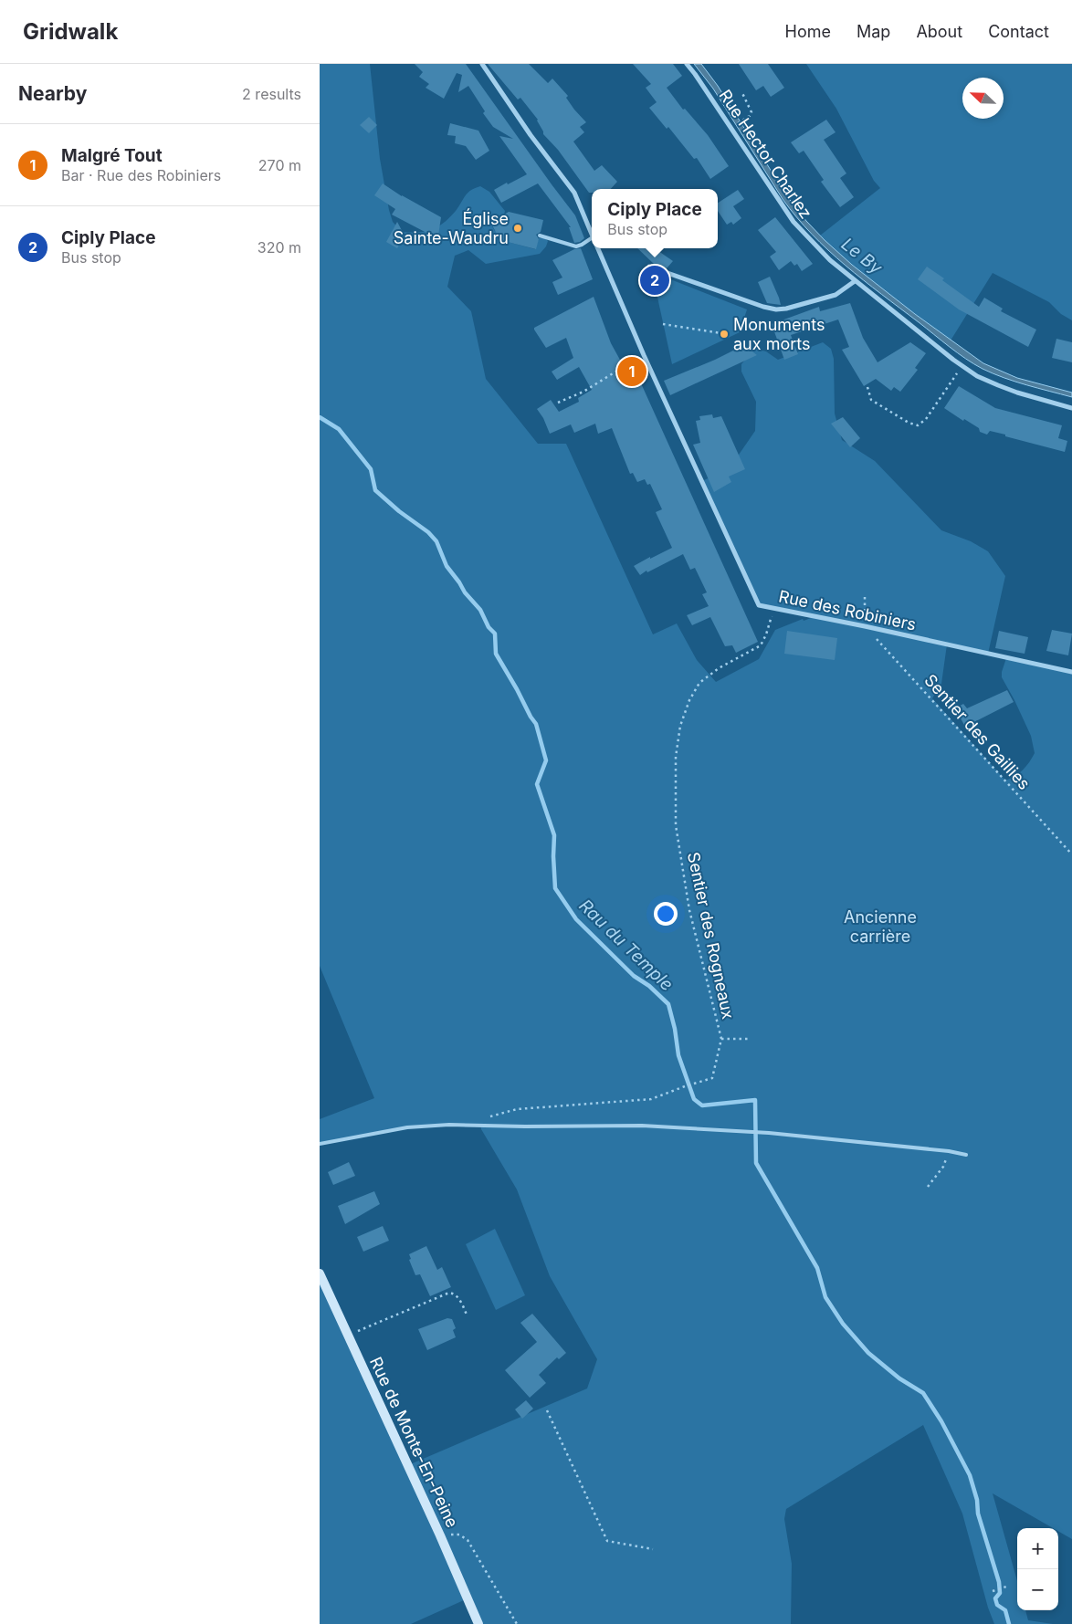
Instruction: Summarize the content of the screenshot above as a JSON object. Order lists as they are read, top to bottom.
{
  "streets": {
    "main road": ["Rue de Monte-En-Peine"],
    "street": ["Rue Hector Charlez", "Rue des Robiniers"],
    "path": ["Sentier des Gaillies", "Sentier des Rogneaux"]
  },
  "crossings": [
    ["Rue des Robiniers", "Sentier des Gaillies"],
    ["Rue des Robiniers", "Sentier des Rogneaux"]
  ],
  "water": ["Le By", "Rau du Temple"],
  "parks": ["Ancienne carrière"],
  "places": ["Église Sainte-Waudru", "Monuments aux morts"],
  "north": "top left",
  "page": {
    "header": "Gridwalk",
    "nav": [
      "Home",
      "Map",
      "About",
      "Contact"
    ],
    "heading": ["Nearby", "2 results"],
    "list": [
      {
        "mark": "1",
        "name": "Malgré Tout",
        "note": "Bar · Rue des Robiniers",
        "value": "270 m"
      },
      {
        "mark": "2",
        "name": "Ciply Place",
        "note": "Bus stop",
        "value": "320 m"
      }
    ],
    "popup": ["Ciply Place", "Bus stop"],
    "pins": ["2", "1"],
    "map_buttons": ["+", "−"]
  }
}
